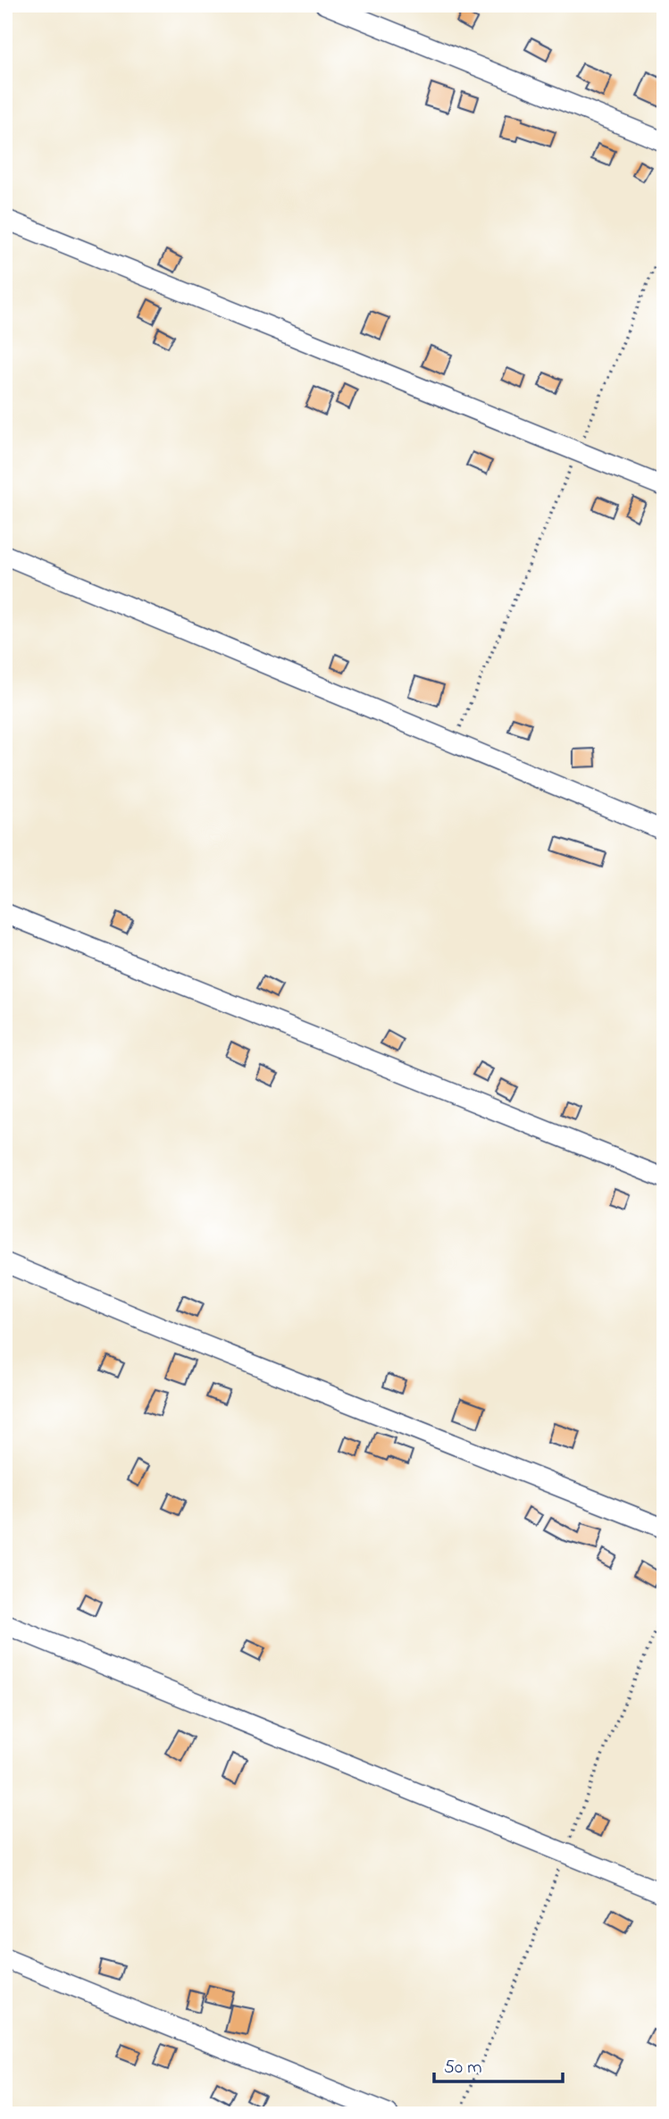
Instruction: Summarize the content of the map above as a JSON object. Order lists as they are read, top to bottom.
{
  "scale_bar": "50 m"
}
